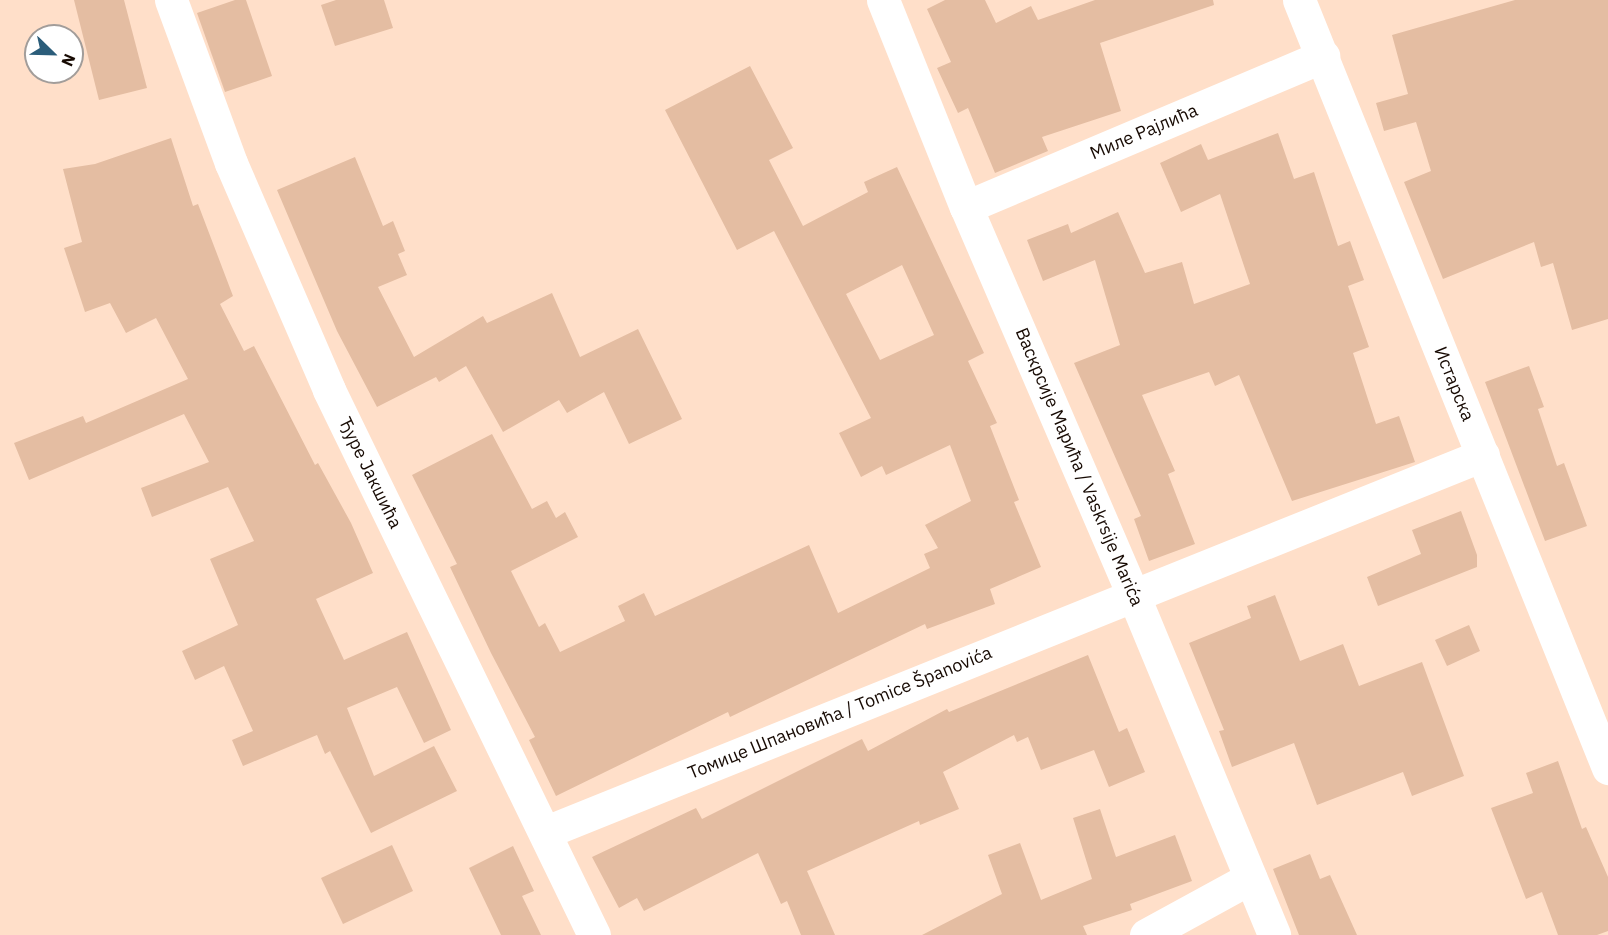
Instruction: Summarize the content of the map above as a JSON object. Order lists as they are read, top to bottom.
{
  "streets": {
    "street": [
      "Миле Рајлића",
      "Истарска",
      "Васкрсије Марића / Vaskrsije Marića",
      "Ђуре Јакшића",
      "Томице Шпановића / Tomice Španovića"
    ]
  },
  "crossings": [
    ["Миле Рајлића", "Истарска"],
    ["Миле Рајлића", "Васкрсије Марића / Vaskrsije Marića"],
    ["Истарска", "Томице Шпановића / Tomice Španovića"],
    ["Васкрсије Марића / Vaskrsije Marića", "Томице Шпановића / Tomice Španovića"],
    ["Ђуре Јакшића", "Томице Шпановића / Tomice Španovića"]
  ],
  "north": "bottom right"
}
